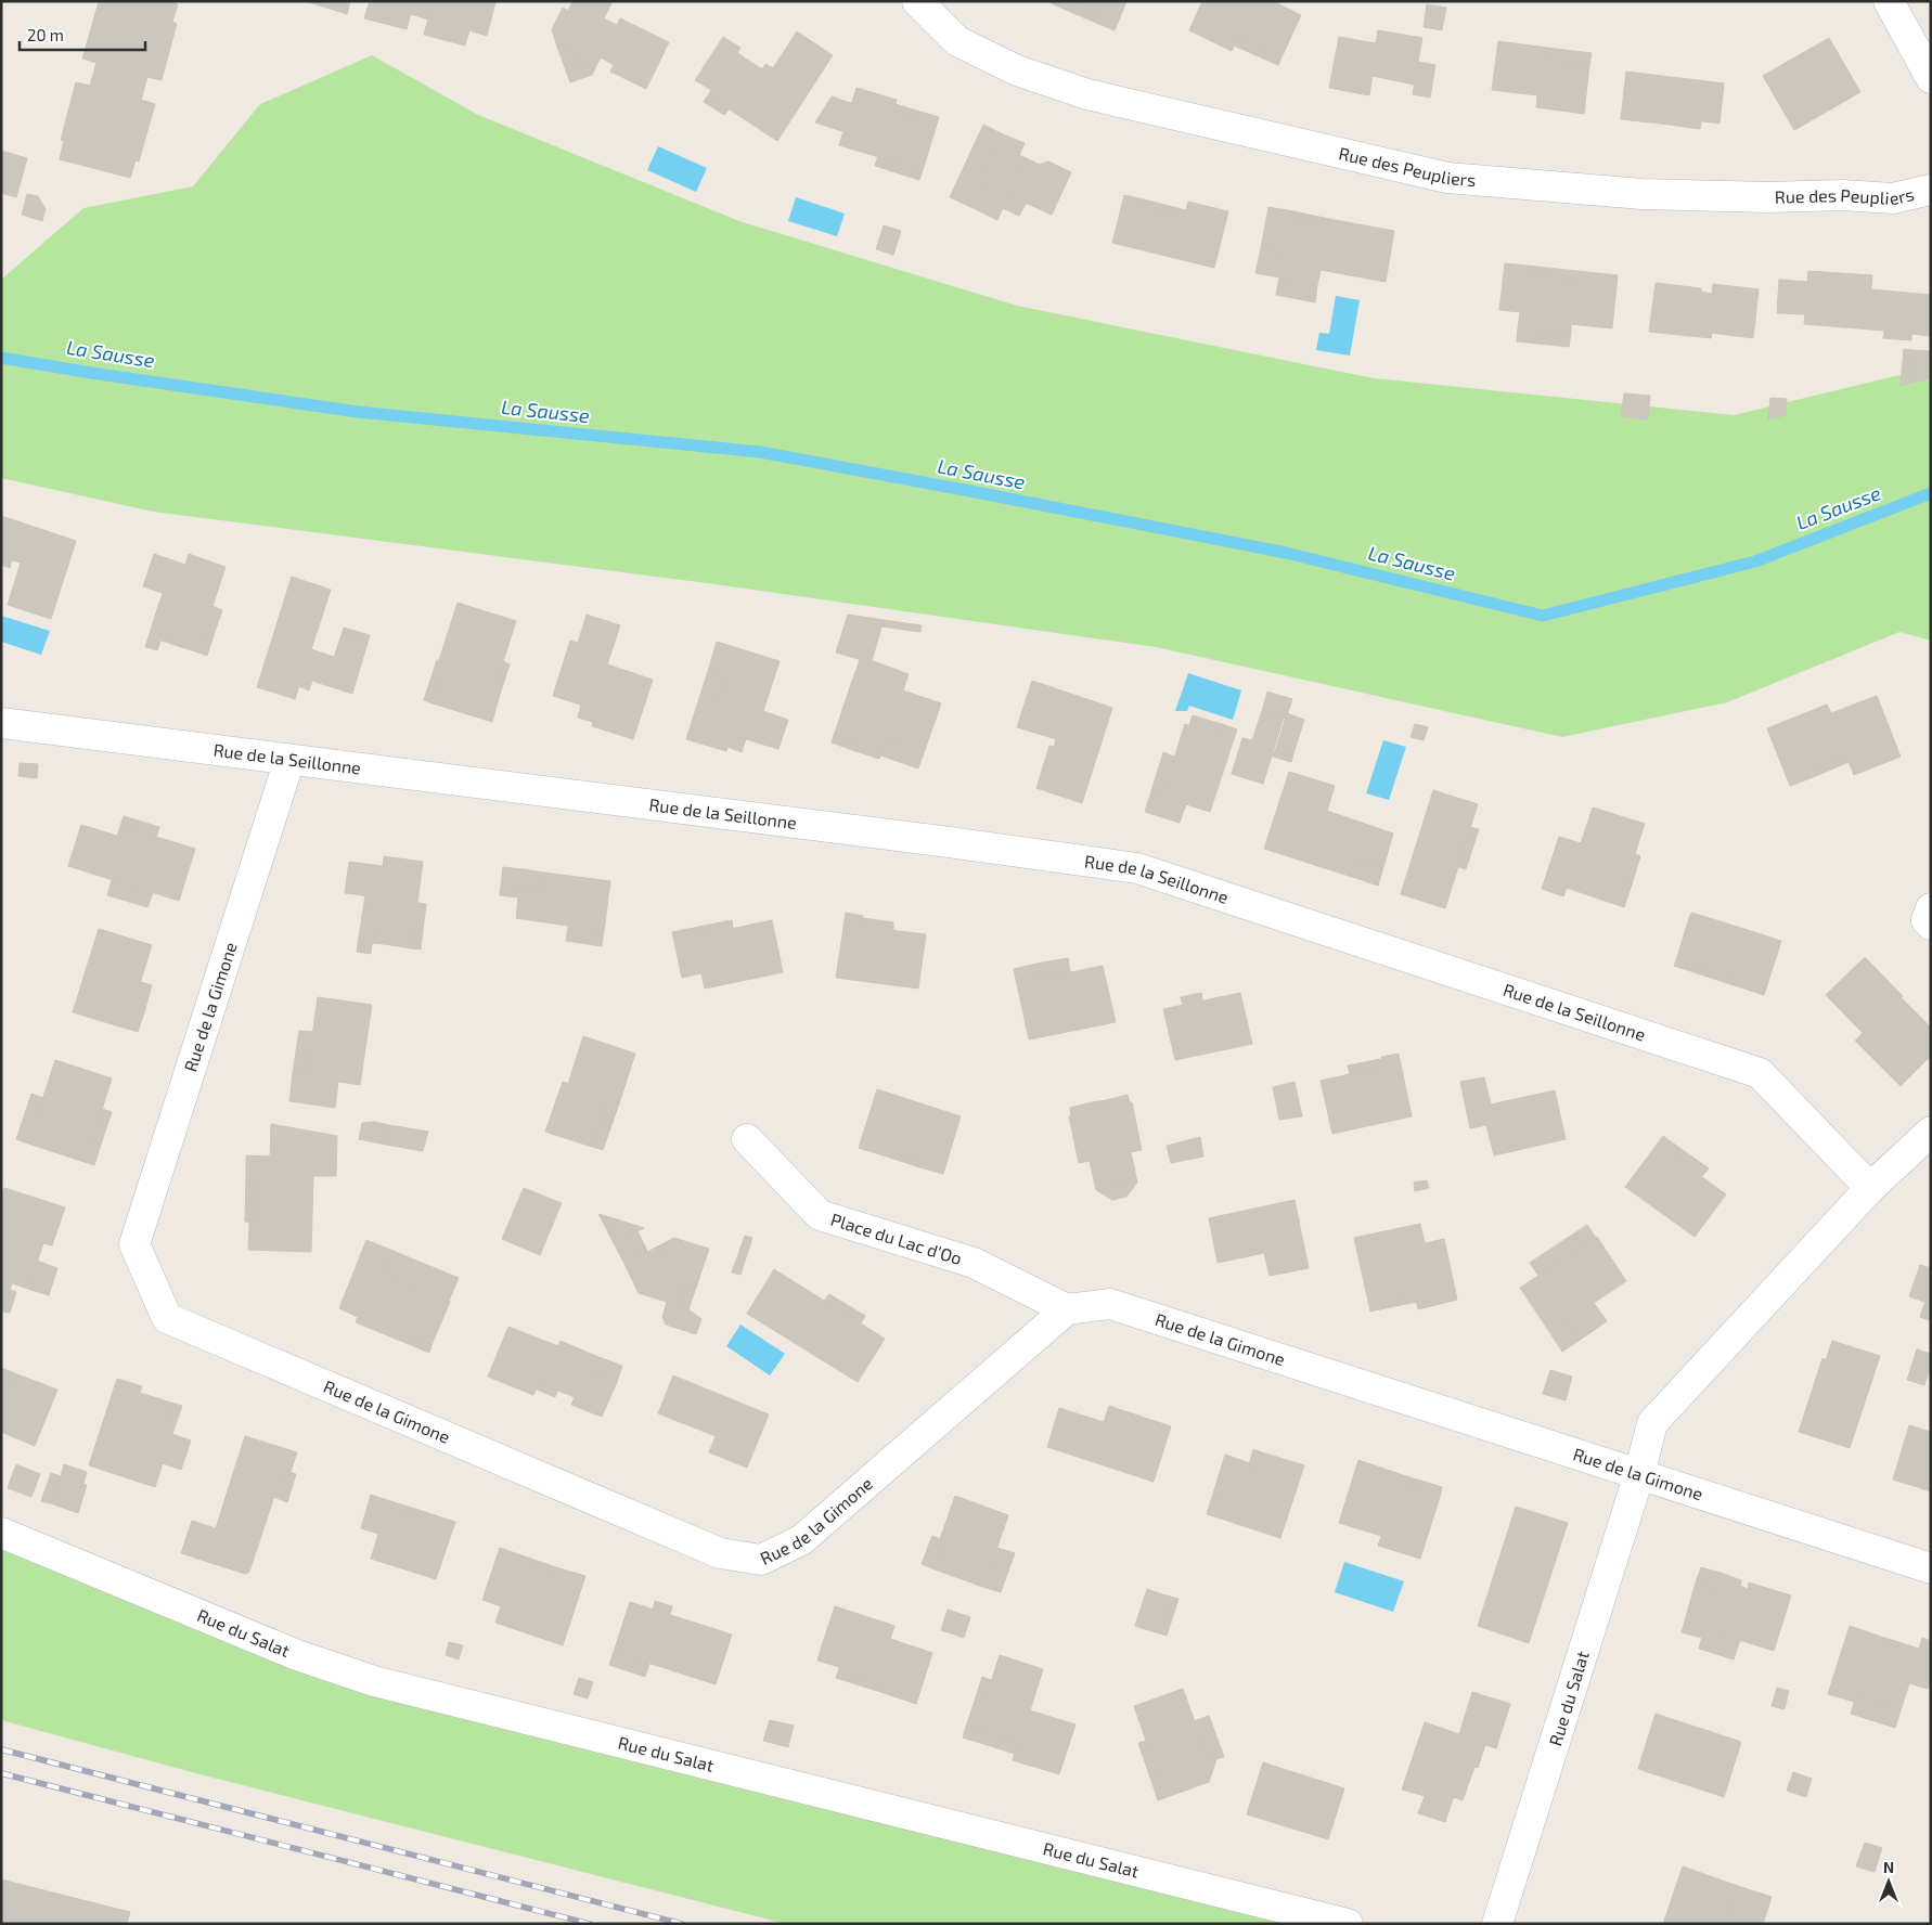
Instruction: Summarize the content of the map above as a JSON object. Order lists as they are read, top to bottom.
{
  "streets": {
    "street": [
      "Rue des Peupliers",
      "Rue de la Seillonne",
      "Rue de la Gimone",
      "Place du Lac d'Oo",
      "Rue du Salat"
    ]
  },
  "crossings": [
    ["Rue de la Seillonne", "Rue de la Gimone"],
    ["Rue de la Gimone", "Place du Lac d'Oo"],
    ["Rue de la Gimone", "Rue du Salat"]
  ],
  "water": ["La Sausse"],
  "scale_bar": "20 m",
  "north": "top"
}
